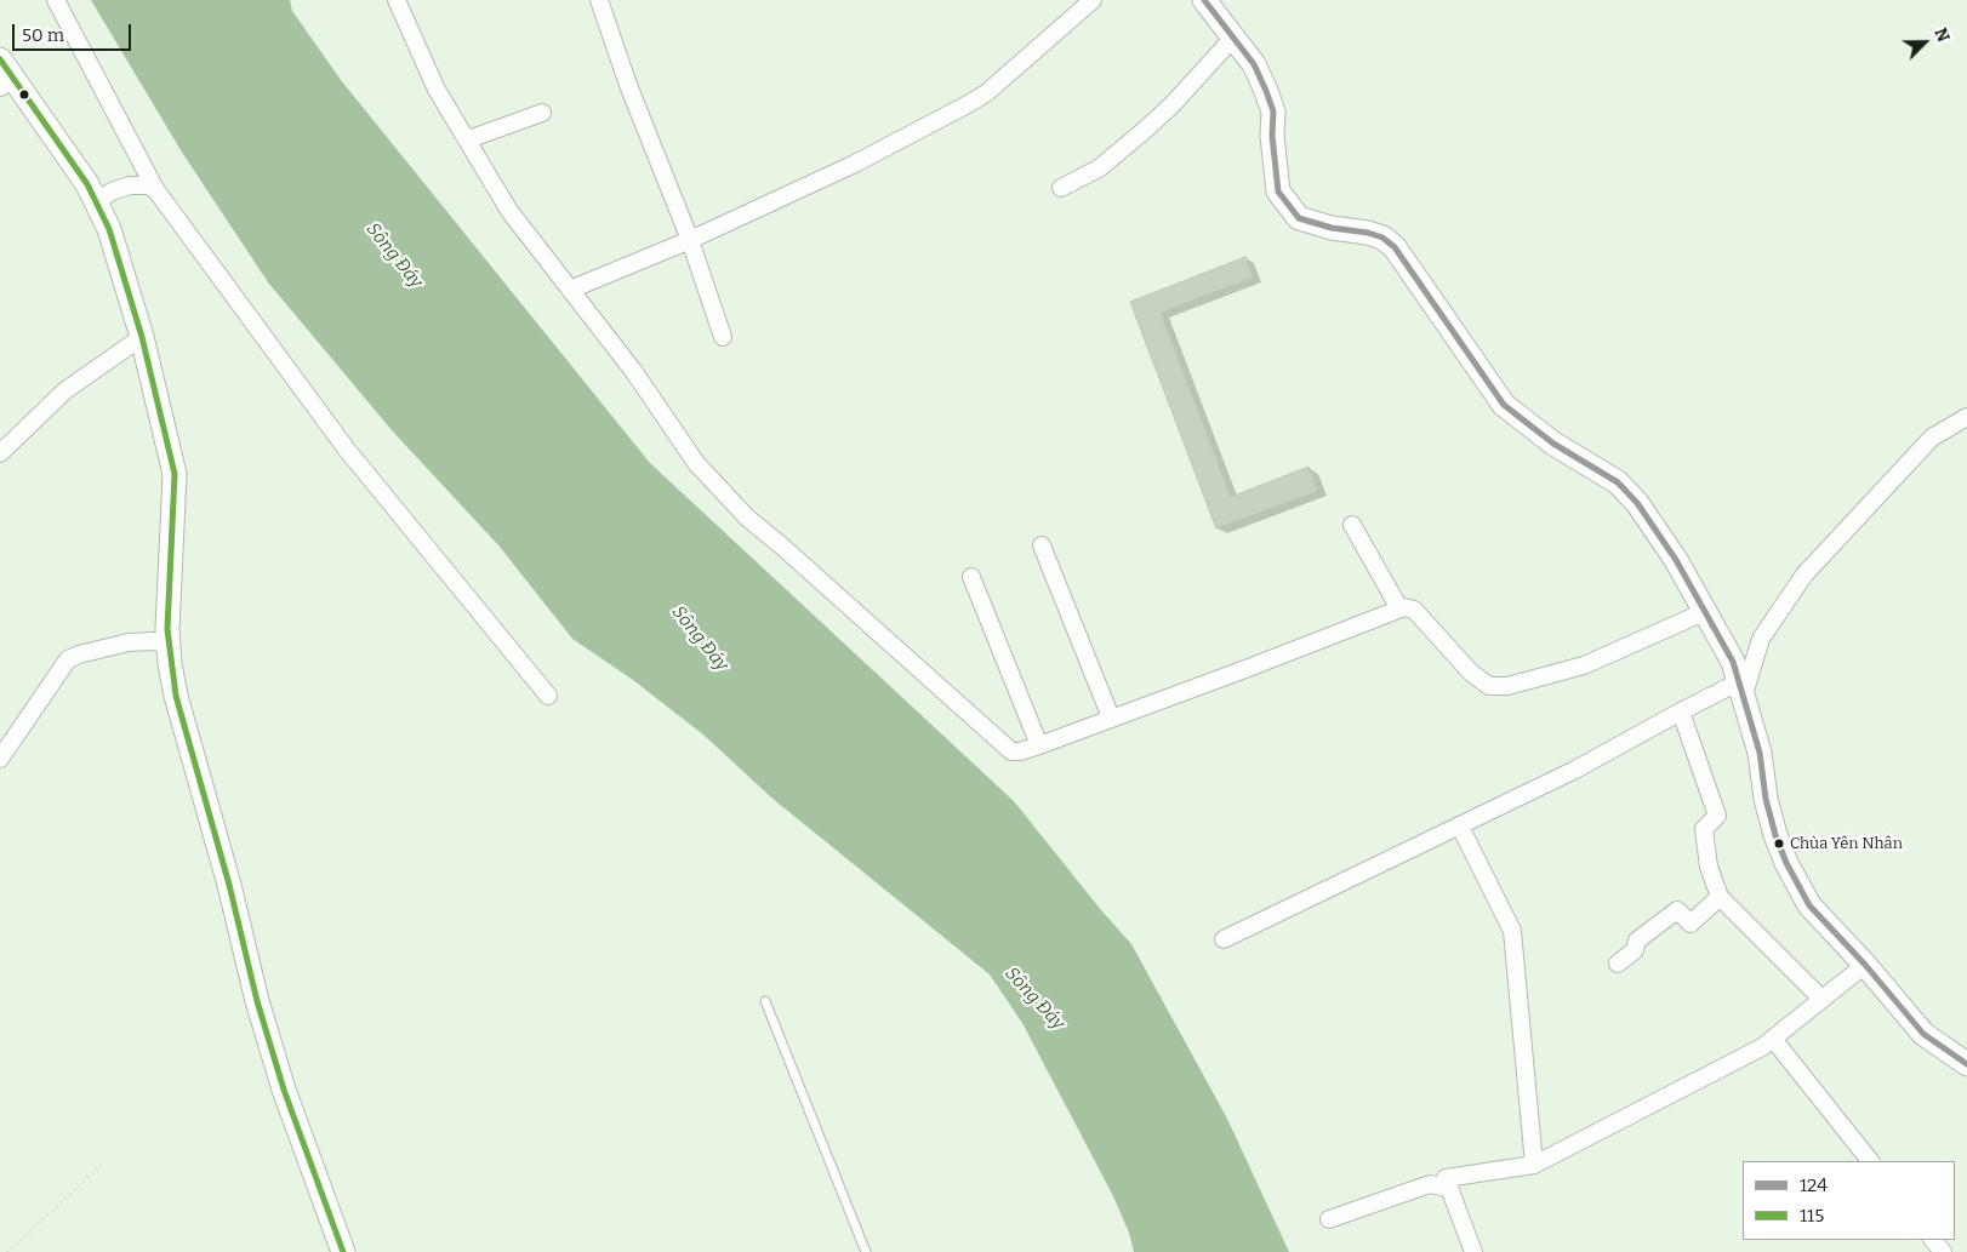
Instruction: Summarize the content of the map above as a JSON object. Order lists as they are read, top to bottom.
{
  "water": ["Sông Đáy"],
  "places": ["Chùa Yên Nhân"],
  "lines": ["transit line 124", "transit line 115"],
  "legend": ["124", "115"],
  "scale_bar": "50 m",
  "north": "top right"
}
